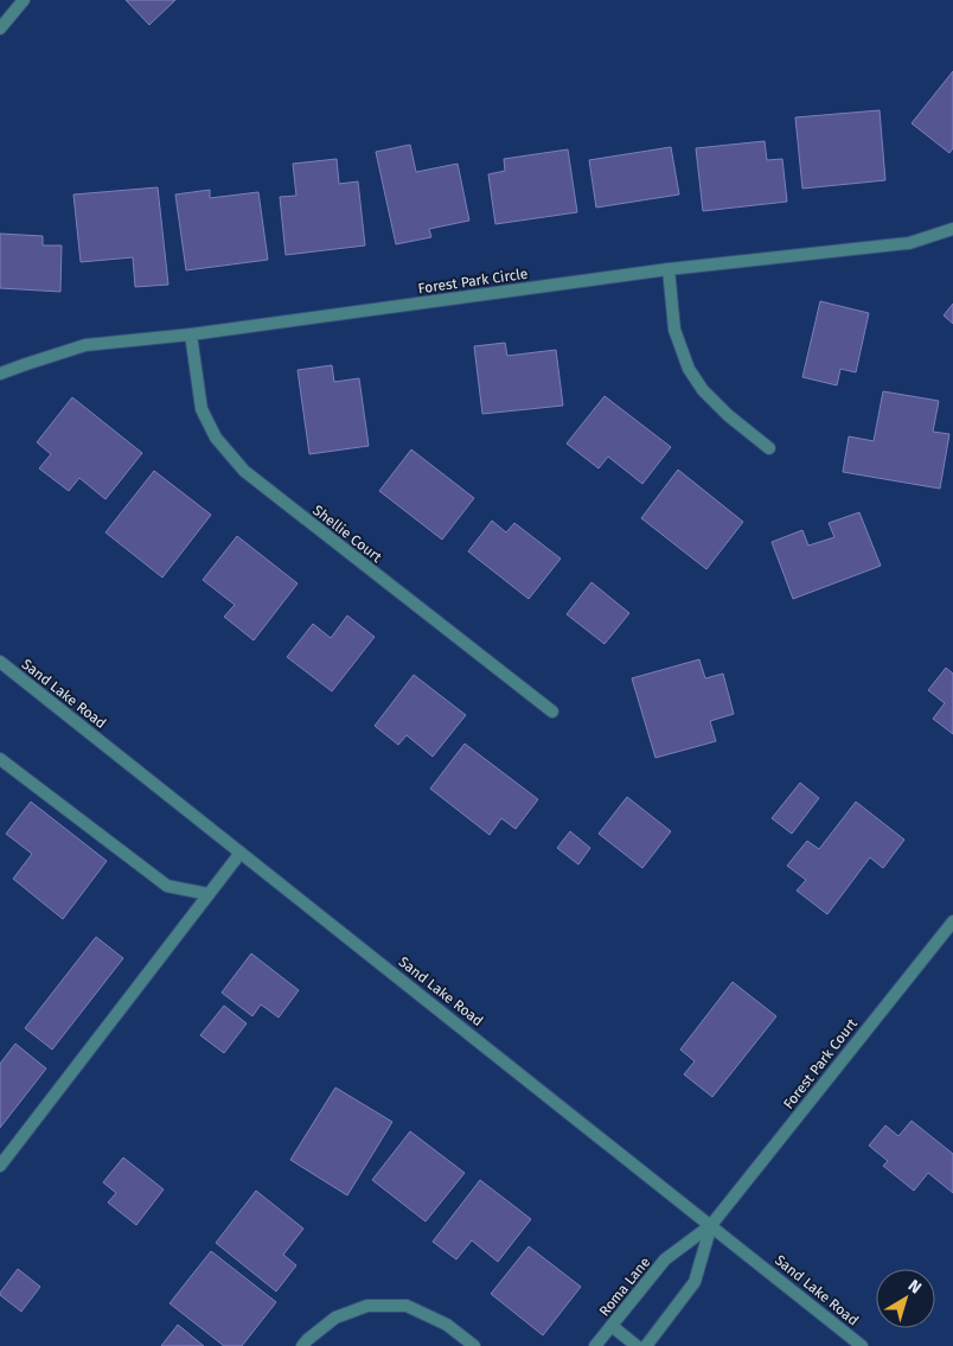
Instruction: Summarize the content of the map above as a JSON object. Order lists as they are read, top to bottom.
{
  "streets": {
    "street": [
      "Forest Park Circle",
      "Shellie Court",
      "Sand Lake Road",
      "Forest Park Court",
      "Roma Lane"
    ]
  },
  "crossings": [
    ["Forest Park Circle", "Shellie Court"],
    ["Sand Lake Road", "Forest Park Court"],
    ["Sand Lake Road", "Roma Lane"],
    ["Forest Park Court", "Roma Lane"]
  ],
  "north": "top right"
}
